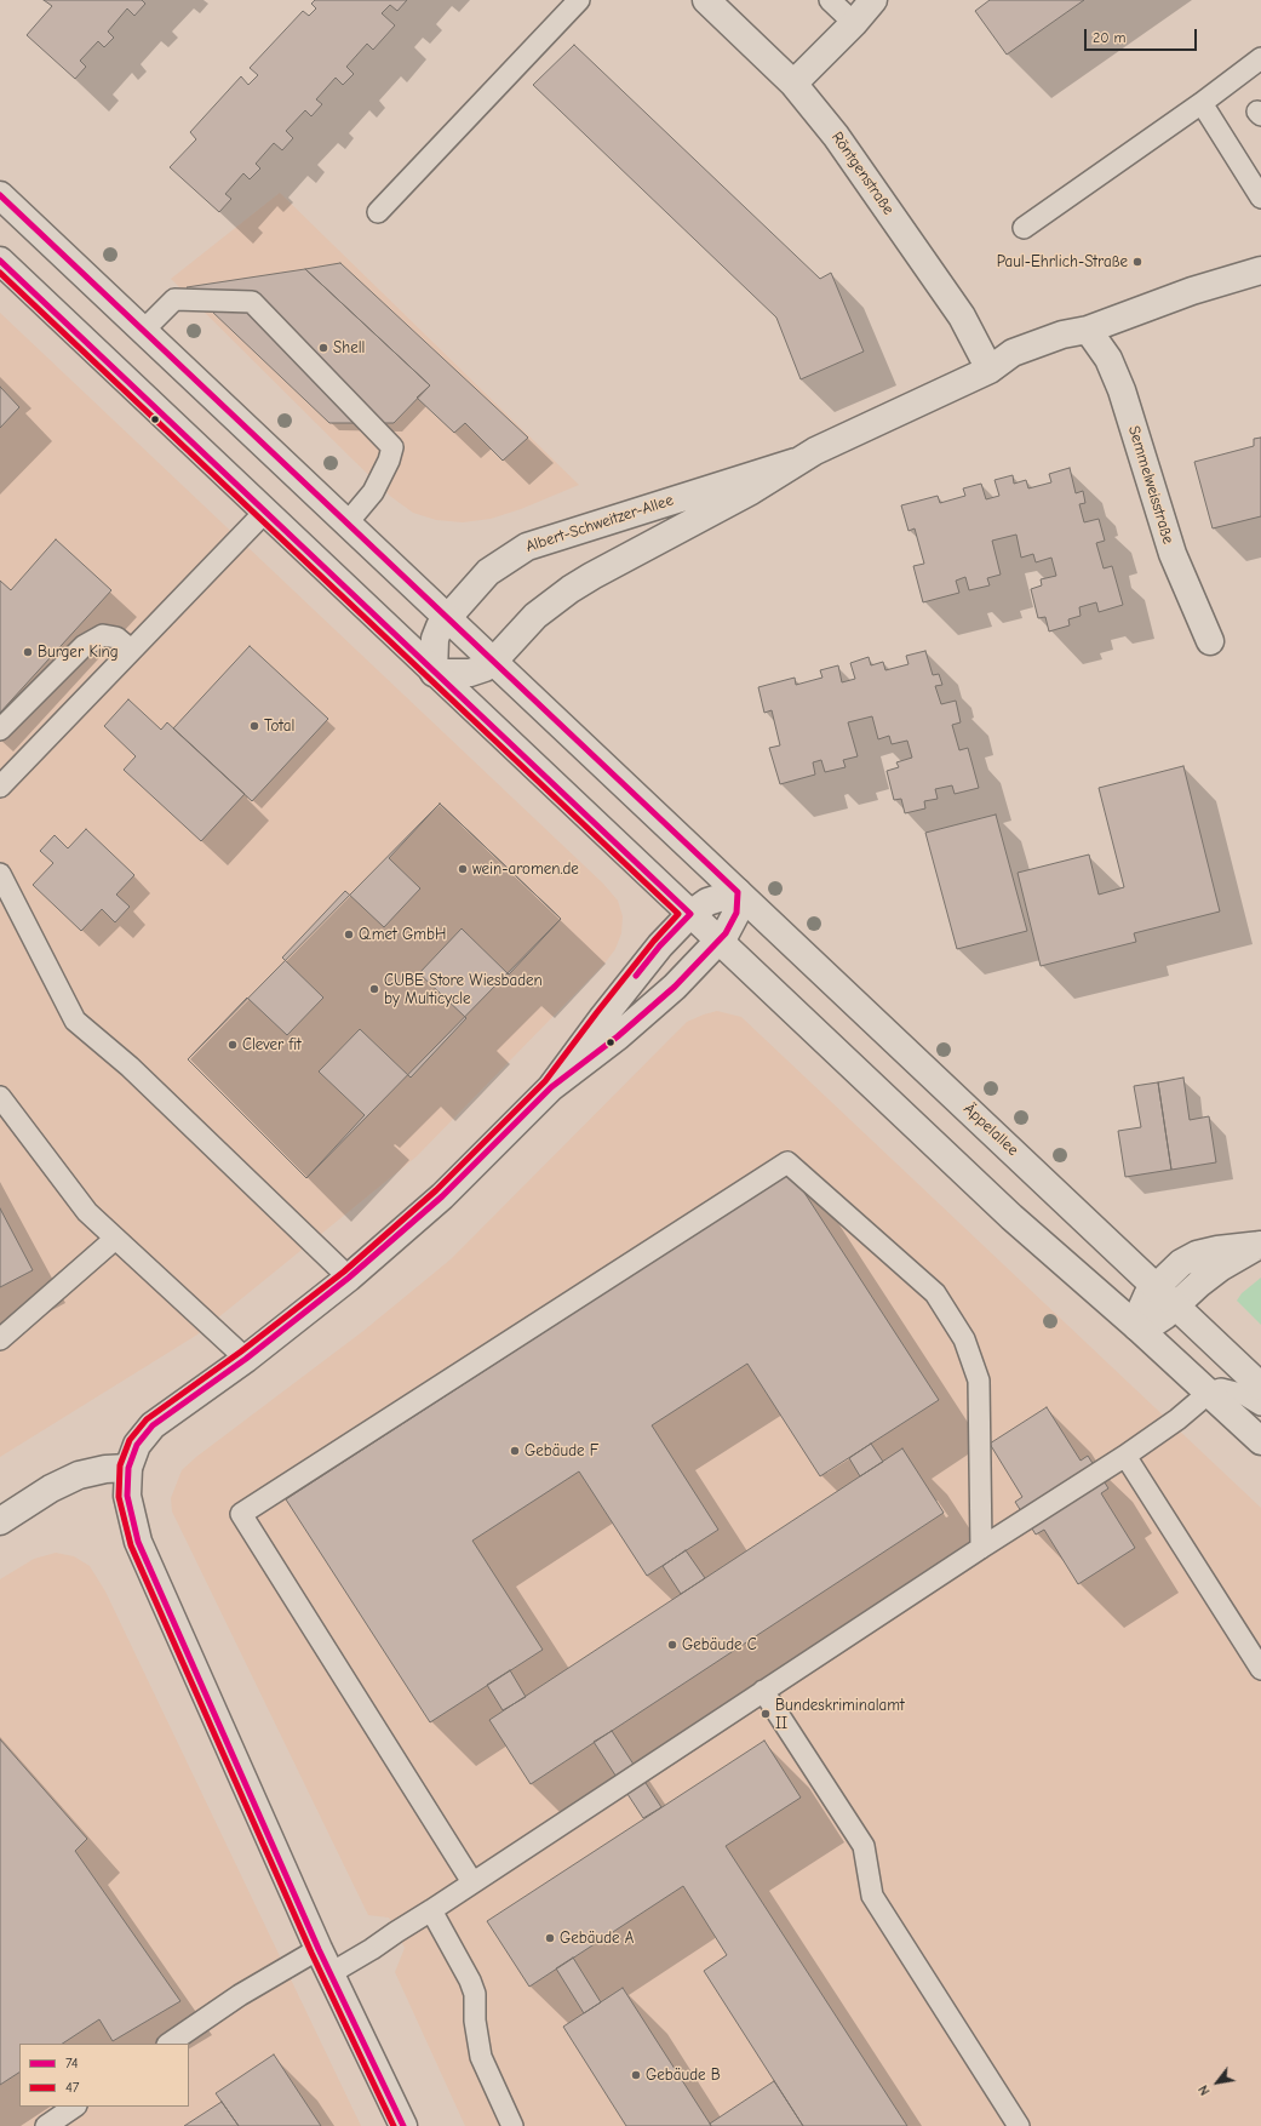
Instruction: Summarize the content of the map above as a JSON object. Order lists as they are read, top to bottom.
{
  "streets": {
    "street": [
      "Röntgenstraße",
      "Semmelweisstraße",
      "Albert-Schweitzer-Allee",
      "Äppelallee"
    ]
  },
  "crossings": [
    ["Röntgenstraße", "Albert-Schweitzer-Allee"],
    ["Semmelweisstraße", "Albert-Schweitzer-Allee"],
    ["Albert-Schweitzer-Allee", "Äppelallee"]
  ],
  "places": [
    "Paul-Ehrlich-Straße",
    "Shell",
    "Burger King",
    "Total",
    "wein-aromen.de",
    "Q.met GmbH",
    "CUBE Store Wiesbaden by Multicycle",
    "Clever fit",
    "Gebäude F",
    "Gebäude C",
    "Bundeskriminalamt II",
    "Gebäude A",
    "Gebäude B"
  ],
  "lines": ["transit line 74", "transit line 47"],
  "legend": ["74", "47"],
  "scale_bar": "20 m",
  "north": "bottom left"
}
